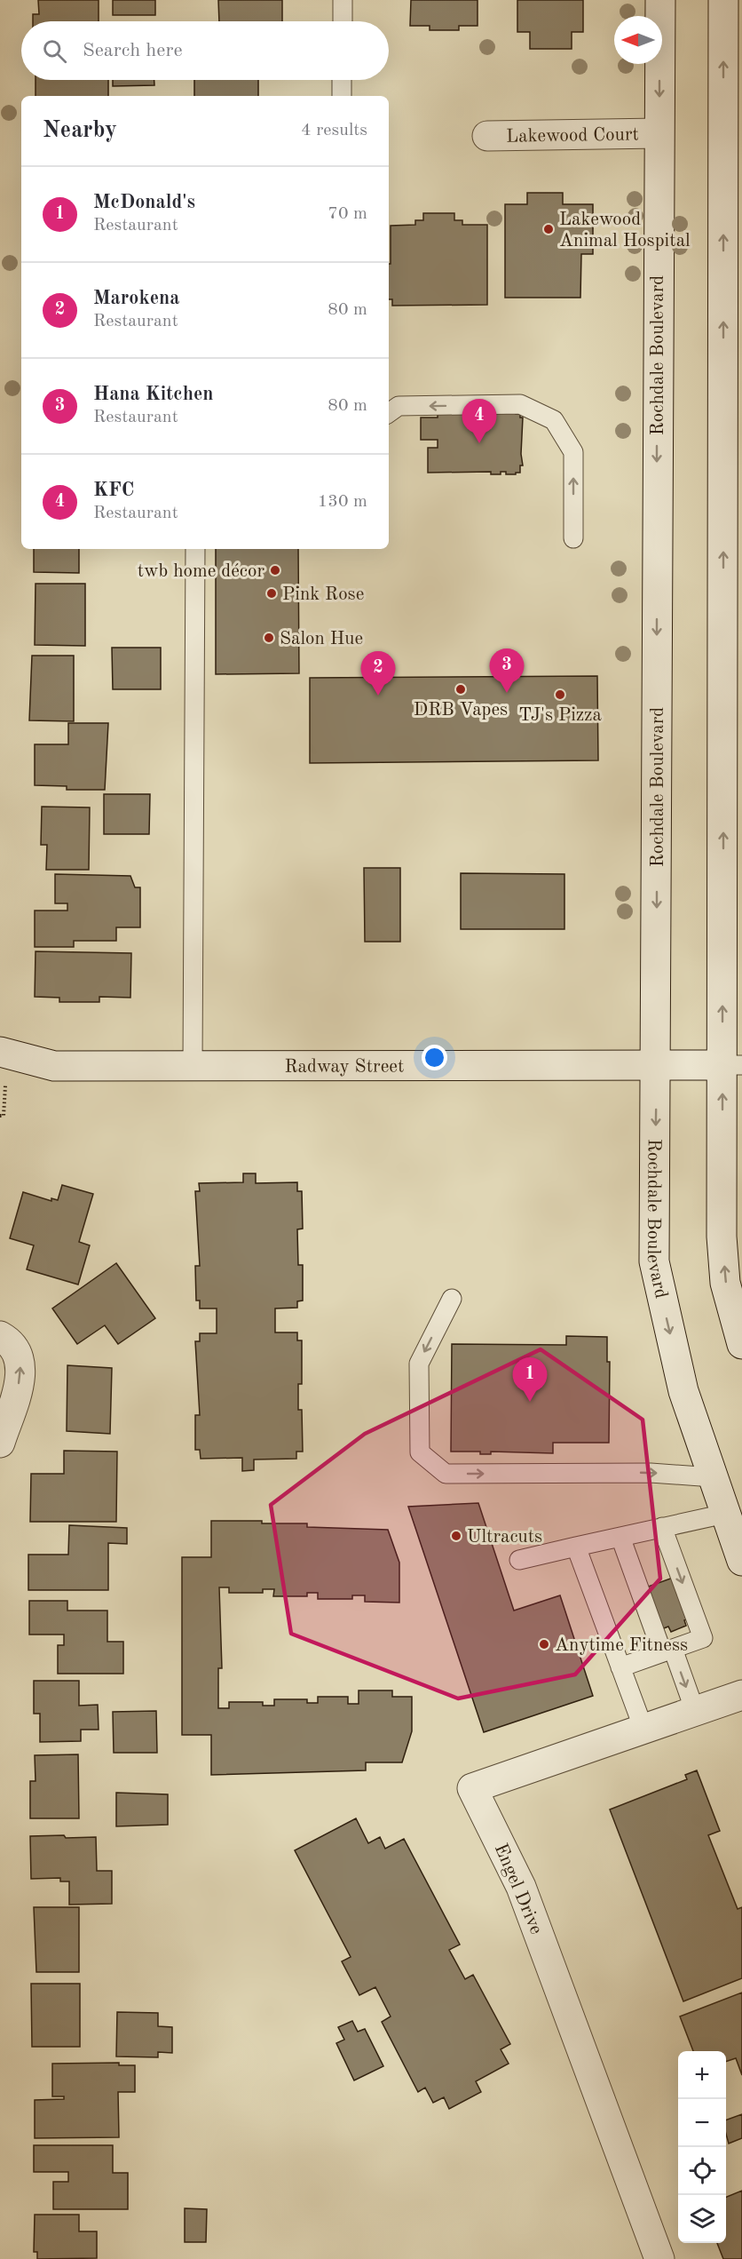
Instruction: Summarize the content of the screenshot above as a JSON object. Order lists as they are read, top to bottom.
{
  "streets": {
    "main road": [
      "Lakewood Court",
      "Rochdale Boulevard",
      "Radway Street",
      "Engel Drive"
    ]
  },
  "crossings": [
    ["Lakewood Court", "Rochdale Boulevard"],
    ["Rochdale Boulevard", "Radway Street"]
  ],
  "places": [
    "Lakewood Animal Hospital",
    "twb home décor",
    "Pink Rose",
    "Salon Hue",
    "DRB Vapes",
    "TJ's Pizza",
    "Ultracuts",
    "Anytime Fitness"
  ],
  "north": "left",
  "page": {
    "search": "Search here",
    "heading": ["Nearby", "4 results"],
    "list": [
      {
        "mark": "1",
        "name": "McDonald's",
        "note": "Restaurant",
        "value": "70 m"
      },
      {
        "mark": "2",
        "name": "Marokena",
        "note": "Restaurant",
        "value": "80 m"
      },
      {
        "mark": "3",
        "name": "Hana Kitchen",
        "note": "Restaurant",
        "value": "80 m"
      },
      {
        "mark": "4",
        "name": "KFC",
        "note": "Restaurant",
        "value": "130 m"
      }
    ],
    "pins": [
      "4",
      "3",
      "2",
      "1"
    ],
    "map_buttons": ["+", "−"]
  }
}
